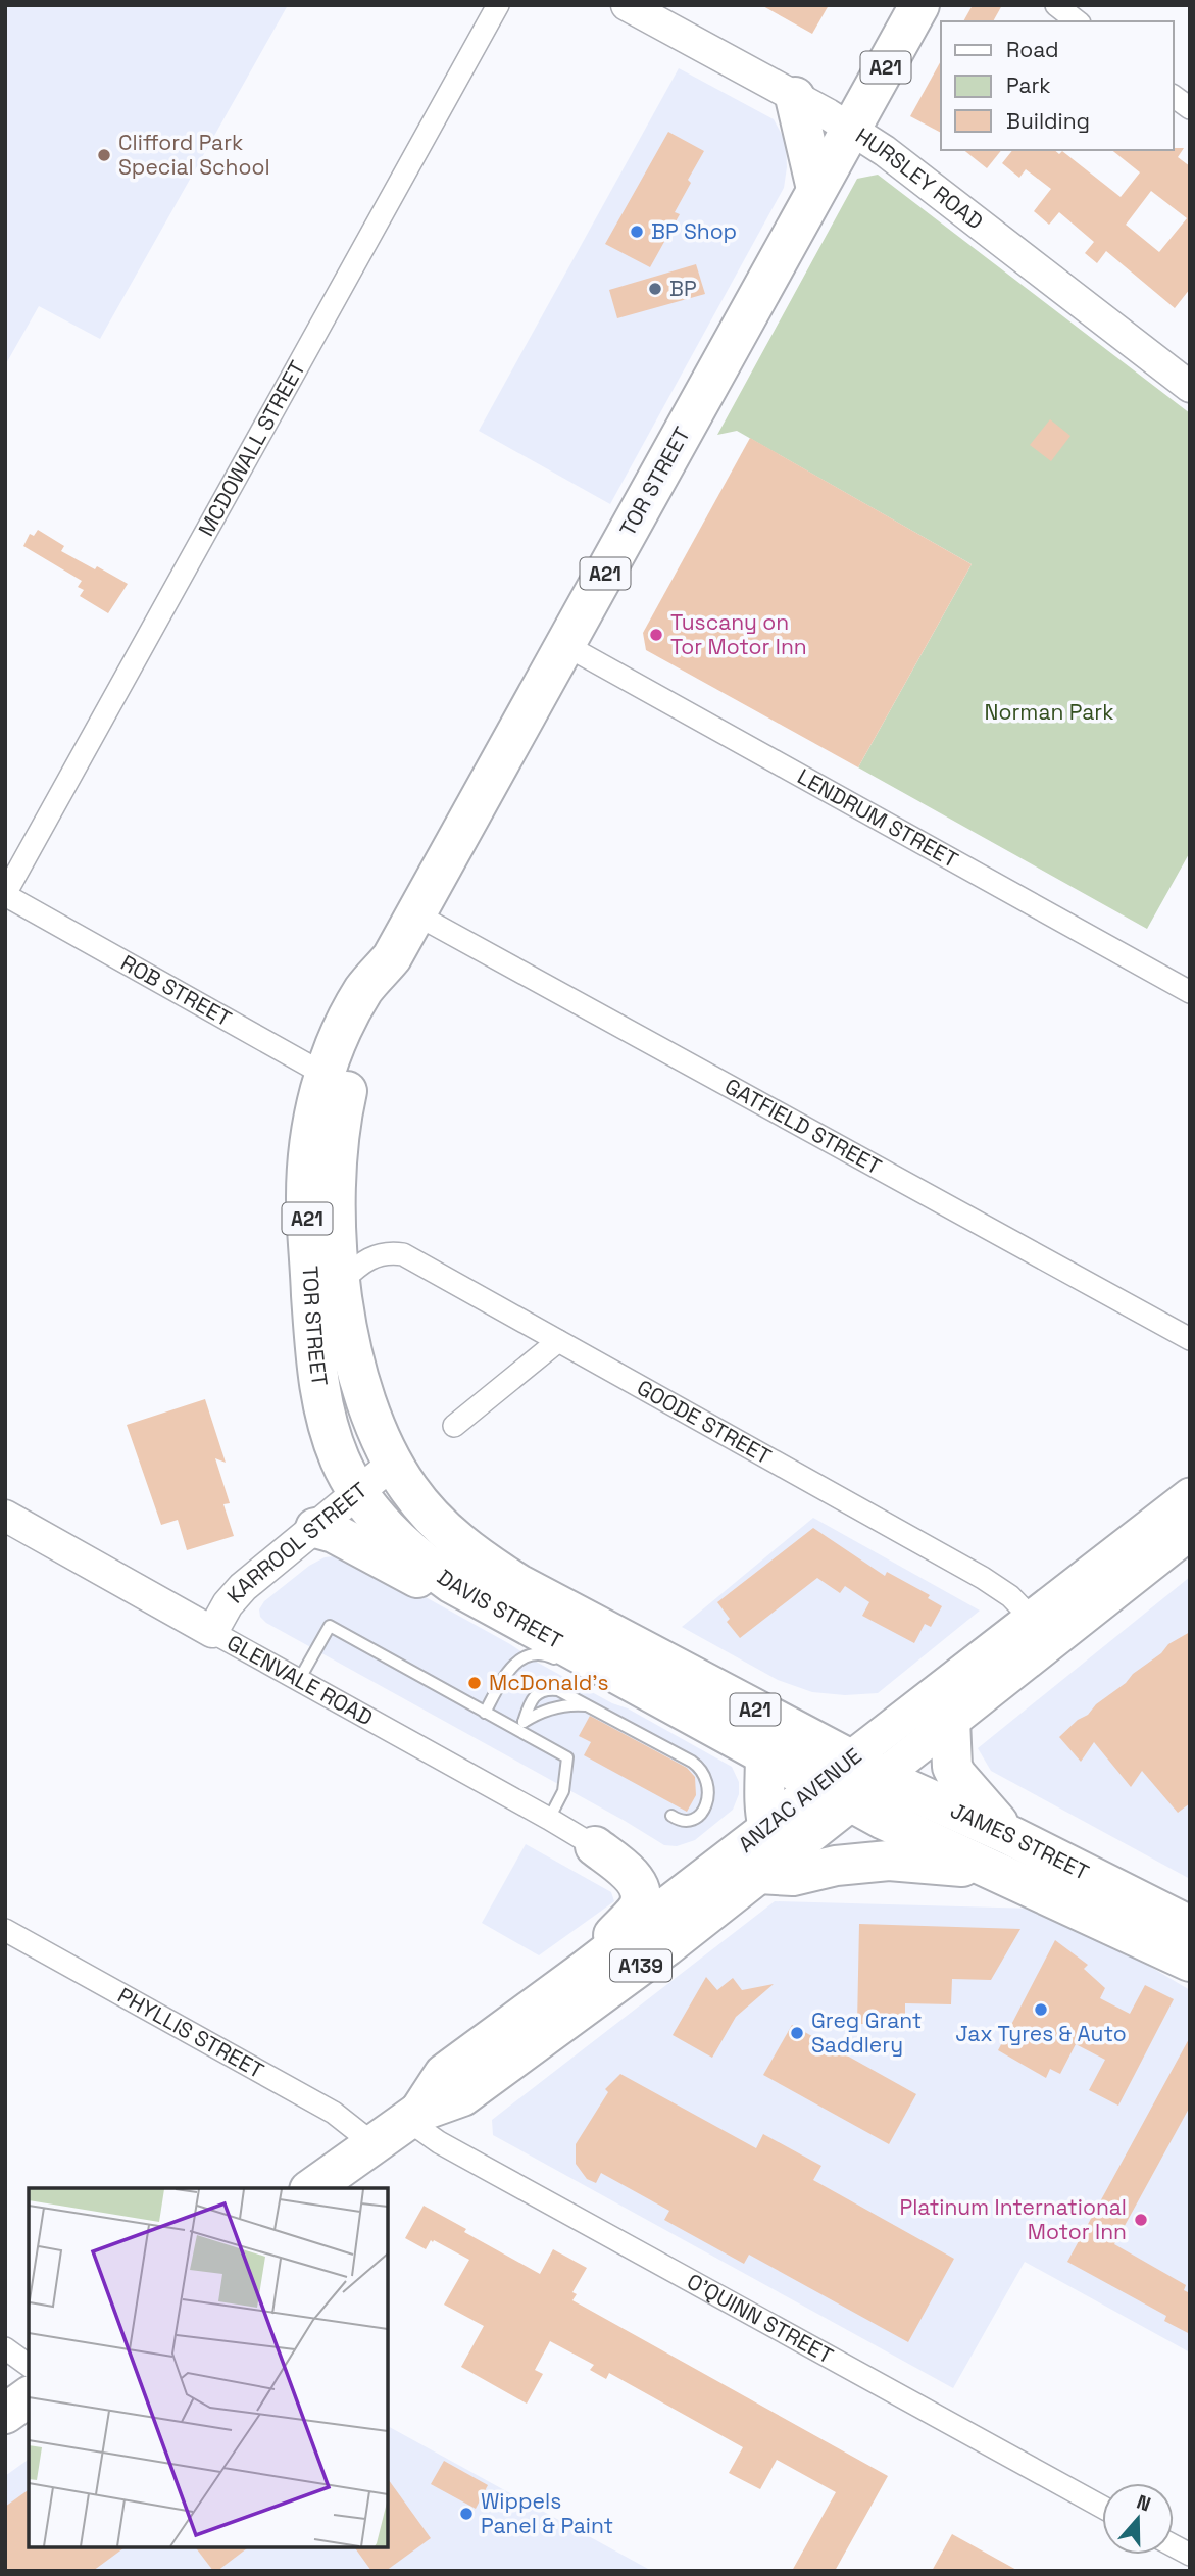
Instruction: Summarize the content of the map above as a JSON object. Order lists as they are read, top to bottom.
{
  "streets": {
    "highway": [
      "A21",
      "TOR STREET",
      "DAVIS STREET",
      "ANZAC AVENUE",
      "JAMES STREET",
      "A139"
    ],
    "street": [
      "HURSLEY ROAD",
      "MCDOWALL STREET",
      "LENDRUM STREET",
      "ROB STREET",
      "GATFIELD STREET",
      "GOODE STREET",
      "KARROOL STREET",
      "GLENVALE ROAD",
      "PHYLLIS STREET",
      "O'QUINN STREET"
    ]
  },
  "crossings": [
    ["HURSLEY ROAD", "TOR STREET"],
    ["MCDOWALL STREET", "ROB STREET"],
    ["TOR STREET", "LENDRUM STREET"],
    ["TOR STREET", "ROB STREET"],
    ["TOR STREET", "GATFIELD STREET"],
    ["TOR STREET", "GOODE STREET"],
    ["TOR STREET", "KARROOL STREET"],
    ["TOR STREET", "DAVIS STREET"],
    ["GOODE STREET", "ANZAC AVENUE"],
    ["KARROOL STREET", "DAVIS STREET"],
    ["KARROOL STREET", "GLENVALE ROAD"],
    ["DAVIS STREET", "ANZAC AVENUE"],
    ["DAVIS STREET", "JAMES STREET"],
    ["ANZAC AVENUE", "JAMES STREET"],
    ["ANZAC AVENUE", "PHYLLIS STREET"],
    ["ANZAC AVENUE", "O'QUINN STREET"]
  ],
  "parks": ["Norman Park"],
  "places": [
    "Clifford Park Special School",
    "BP Shop",
    "BP",
    "Tuscany on Tor Motor Inn",
    "McDonald's",
    "Jax Tyres & Auto",
    "Greg Grant Saddlery",
    "Platinum International Motor Inn",
    "Wippels Panel & Paint"
  ],
  "legend": ["Road", "Park", "Building"],
  "north": "top"
}
